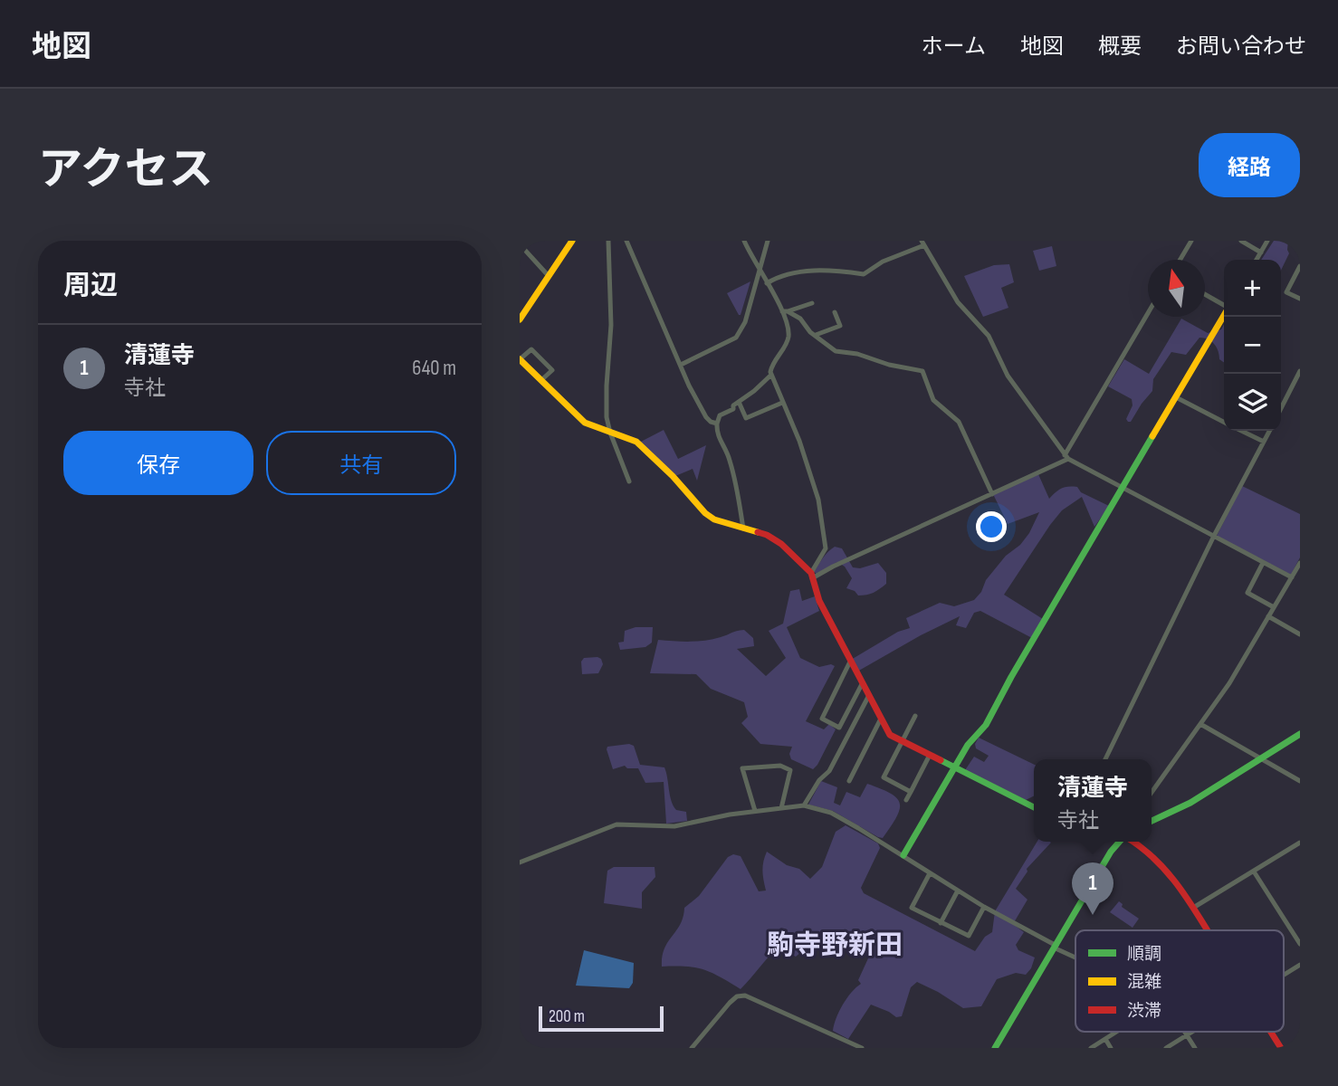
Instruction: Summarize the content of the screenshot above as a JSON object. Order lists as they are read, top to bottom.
{
  "districts": ["駒寺野新田"],
  "legend": ["順調", "混雑", "渋滞"],
  "scale_bar": "200 m",
  "north": "top",
  "page": {
    "header": "地図",
    "nav": [
      "ホーム",
      "地図",
      "概要",
      "お問い合わせ"
    ],
    "title": "アクセス",
    "buttons": [
      "経路",
      ["保存", "共有"]
    ],
    "heading": "周辺",
    "map_buttons": ["+", "−"],
    "list": [
      {
        "mark": "1",
        "name": "清蓮寺",
        "note": "寺社",
        "value": "640 m"
      }
    ],
    "popup": ["清蓮寺", "寺社"],
    "pins": "1",
    "scale": "200 m"
  }
}
